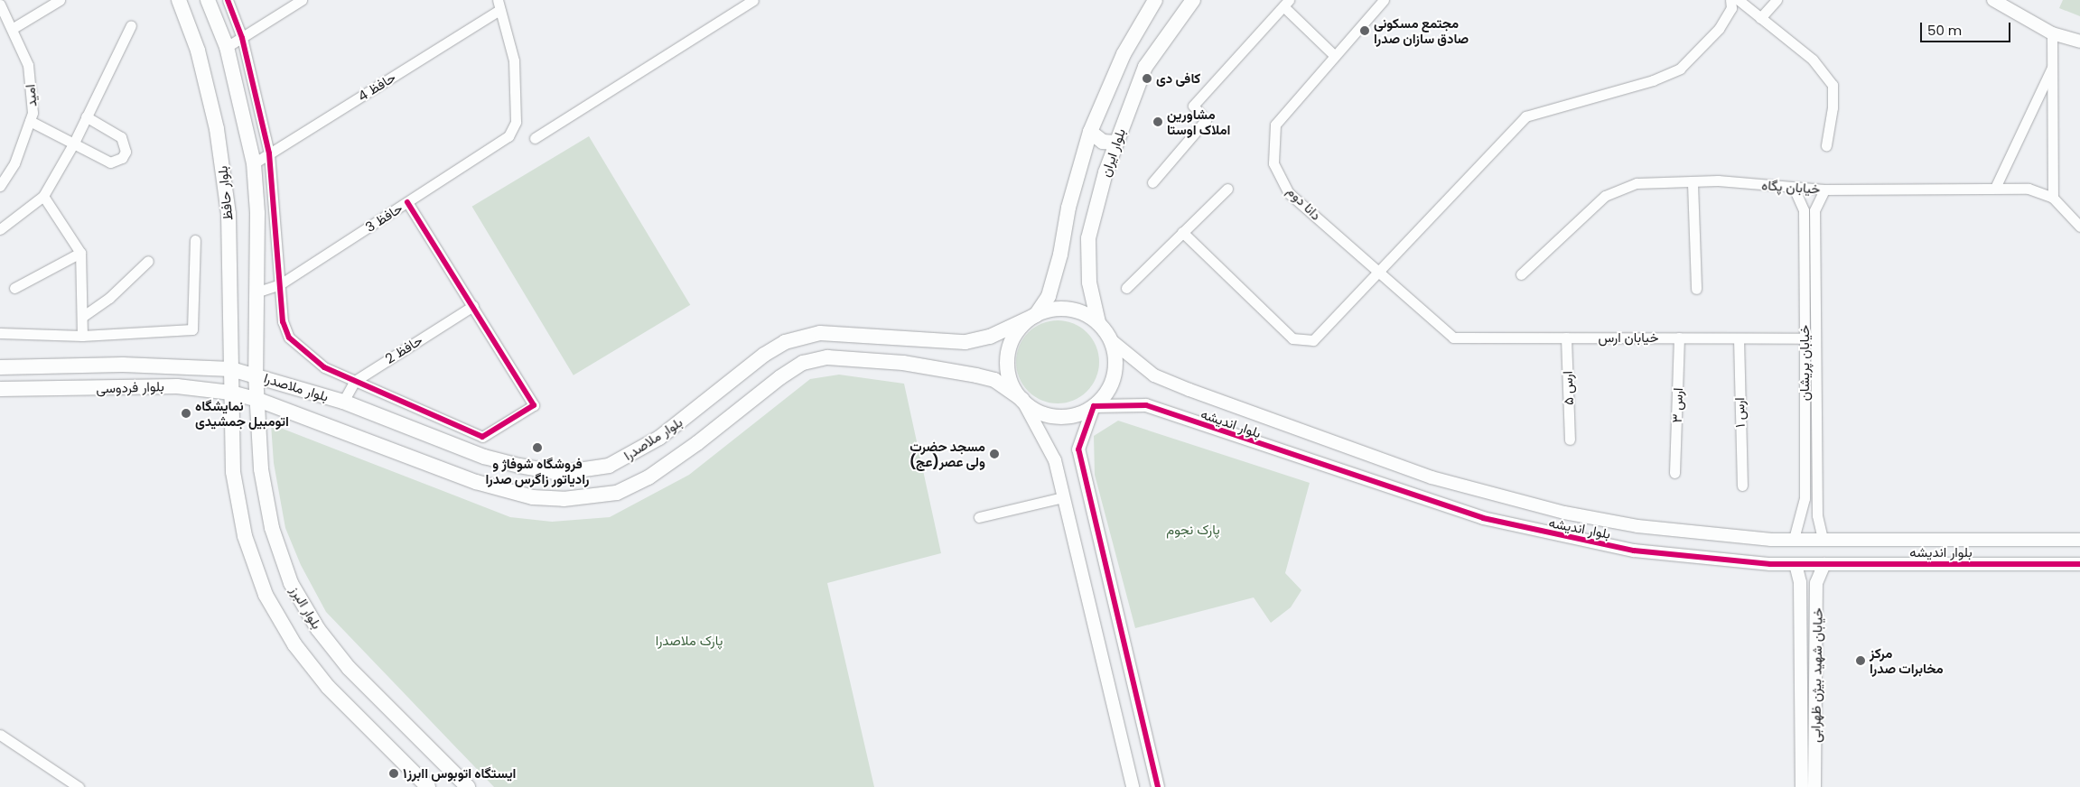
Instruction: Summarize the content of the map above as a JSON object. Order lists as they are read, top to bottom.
{
  "streets": {
    "main road": [
      "بلوار ایران",
      "بلوار حافظ",
      "بلوار فردوسی",
      "بلوار ملاصدرا",
      "بلوار البرز"
    ],
    "street": [
      "حافظ 4",
      "امید",
      "خیابان پگاه",
      "دانا دوم",
      "حافظ 3",
      "خیابان ارس",
      "حافظ 2",
      "خیابان پریشان",
      "ارس ۵",
      "ارس ۳",
      "ارس ۱",
      "بلوار اندیشه",
      "خیابان شهید بیژن ظهرابی"
    ]
  },
  "crossings": [
    ["حافظ 4", "حافظ 3"],
    ["بلوار ایران", "بلوار ملاصدرا"],
    ["بلوار ایران", "بلوار اندیشه"],
    ["خیابان پگاه", "خیابان پریشان"],
    ["بلوار حافظ", "بلوار فردوسی"],
    ["دانا دوم", "خیابان ارس"],
    ["خیابان ارس", "خیابان پریشان"],
    ["خیابان ارس", "ارس ۵"],
    ["خیابان ارس", "ارس ۳"],
    ["خیابان ارس", "ارس ۱"],
    ["حافظ 2", "بلوار ملاصدرا"],
    ["خیابان پریشان", "بلوار اندیشه"],
    ["بلوار فردوسی", "بلوار ملاصدرا"],
    ["بلوار فردوسی", "بلوار البرز"],
    ["بلوار ملاصدرا", "بلوار اندیشه"],
    ["بلوار ملاصدرا", "بلوار البرز"],
    ["بلوار اندیشه", "خیابان شهید بیژن ظهرابی"]
  ],
  "parks": ["پارک نجوم", "پارک ملاصدرا"],
  "places": [
    "مجتمع مسکونی صادق سازان صدرا",
    "کافی دی",
    "مشاورین املاک اوستا",
    "نمایشگاه اتومبیل جمشیدی",
    "فروشگاه شوفاژ و رادیاتور زاگرس صدرا",
    "مسجد حضرت ولی عصر(عج)",
    "مرکز مخابرات صدرا",
    "ایستگاه اتوبوس اابرز۱"
  ],
  "scale_bar": "50 m"
}
